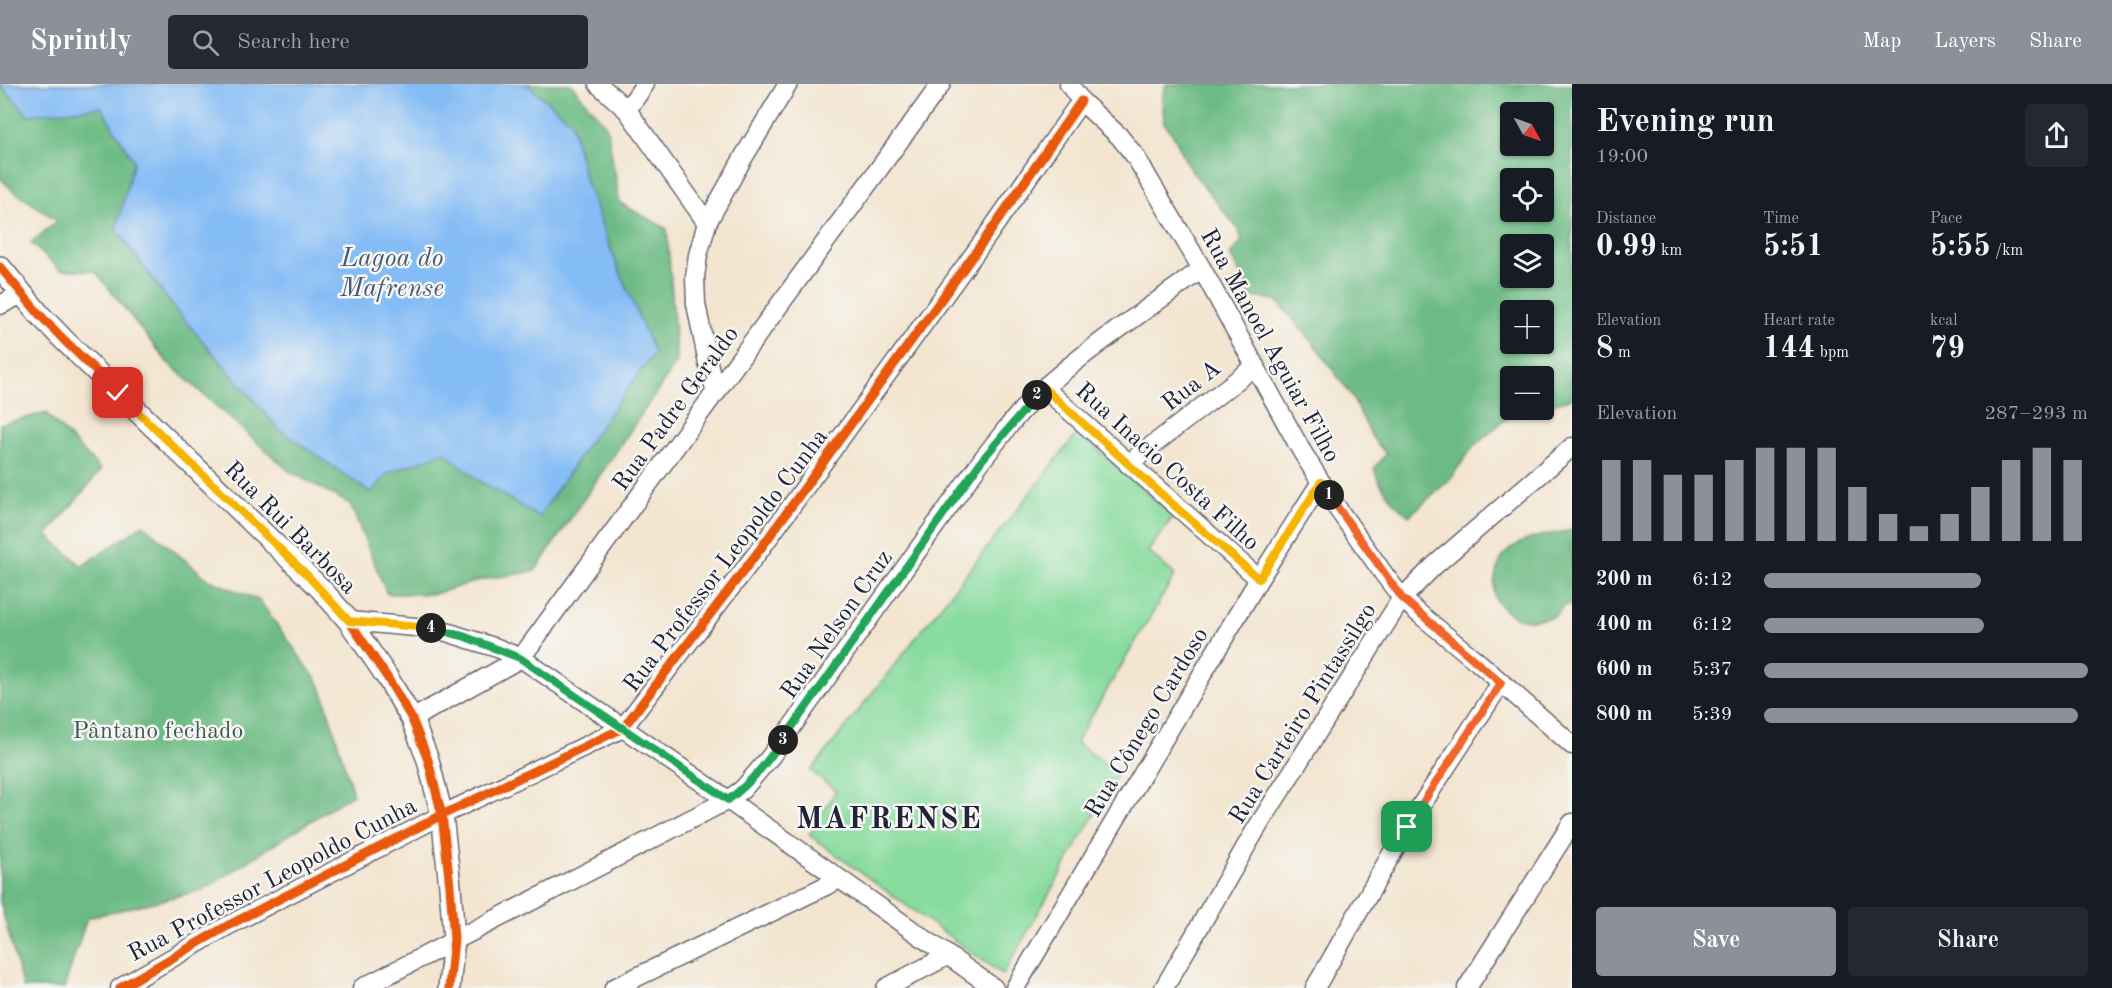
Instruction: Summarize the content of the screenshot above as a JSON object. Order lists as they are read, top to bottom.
{
  "streets": {
    "street": [
      "Rua Manoel Aguiar Filho",
      "Rua A",
      "Rua Padre Geraldo",
      "Rua Inacio Costa Filho",
      "Rua Rui Barbosa",
      "Rua Professor Leopoldo Cunha",
      "Rua Nelson Cruz",
      "Rua Carteiro Pintassilgo",
      "Rua Cônego Cardoso"
    ]
  },
  "crossings": [
    ["Rua Manoel Aguiar Filho", "Rua A"],
    ["Rua Manoel Aguiar Filho", "Rua Professor Leopoldo Cunha"],
    ["Rua Manoel Aguiar Filho", "Rua Nelson Cruz"],
    ["Rua Manoel Aguiar Filho", "Rua Carteiro Pintassilgo"],
    ["Rua Manoel Aguiar Filho", "Rua Cônego Cardoso"],
    ["Rua A", "Rua Inacio Costa Filho"],
    ["Rua Padre Geraldo", "Rua Rui Barbosa"],
    ["Rua Inacio Costa Filho", "Rua Nelson Cruz"],
    ["Rua Inacio Costa Filho", "Rua Cônego Cardoso"],
    ["Rua Rui Barbosa", "Rua Professor Leopoldo Cunha"],
    ["Rua Rui Barbosa", "Rua Nelson Cruz"]
  ],
  "districts": ["MAFRENSE"],
  "water": ["Lagoa do Mafrense"],
  "parks": ["Pântano fechado"],
  "north": "bottom right",
  "page": {
    "header": "Sprintly",
    "search": "Search here",
    "nav": ["Map", "Layers", "Share"],
    "heading": ["Evening run", "19:00"],
    "map_buttons": ["+", "−"],
    "stats": [
      ["Distance", "0.99 km"],
      ["Time", "5:51"],
      ["Pace", "5:55 /km"],
      ["Elevation", "8 m"],
      ["Heart rate", "144 bpm"],
      ["kcal", "79"]
    ],
    "pins": [
      "2",
      "1",
      "4",
      "3"
    ],
    "chart": ["Elevation", "287–293 m"],
    "list": [
      {
        "name": "200 m",
        "note": "6:12"
      },
      {
        "name": "400 m",
        "note": "6:12"
      },
      {
        "name": "600 m",
        "note": "5:37"
      },
      {
        "name": "800 m",
        "note": "5:39"
      }
    ],
    "buttons": ["Save", "Share"]
  }
}
